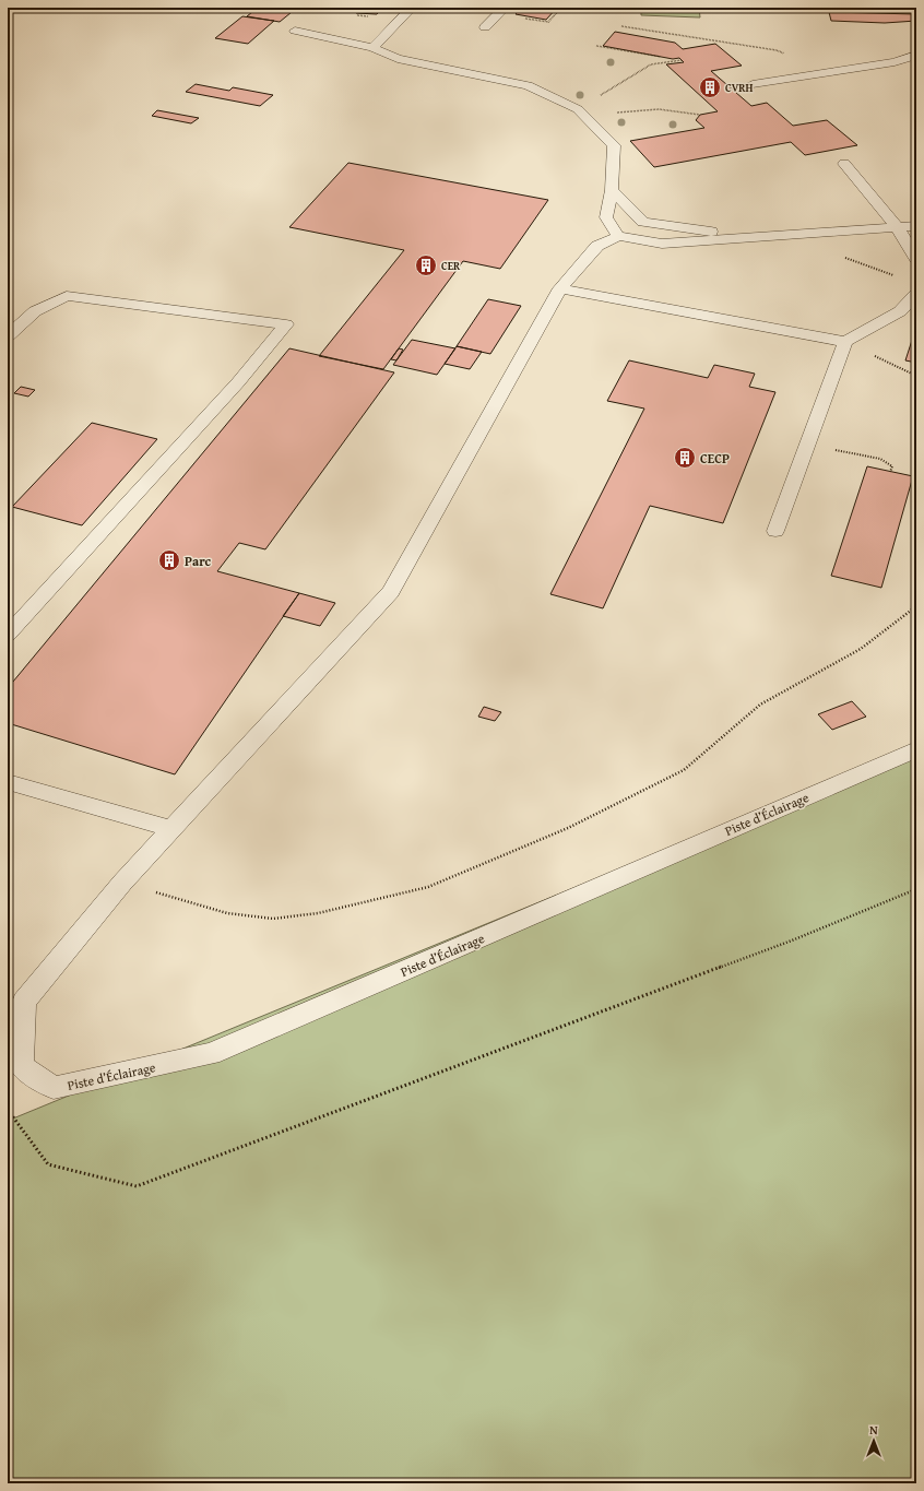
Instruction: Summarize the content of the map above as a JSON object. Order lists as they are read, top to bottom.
{
  "streets": {
    "lane": ["Piste d’Éclairage"]
  },
  "places": {
    "building": [
      "CVRH",
      "CER",
      "CECP",
      "Parc"
    ]
  },
  "north": "top"
}
